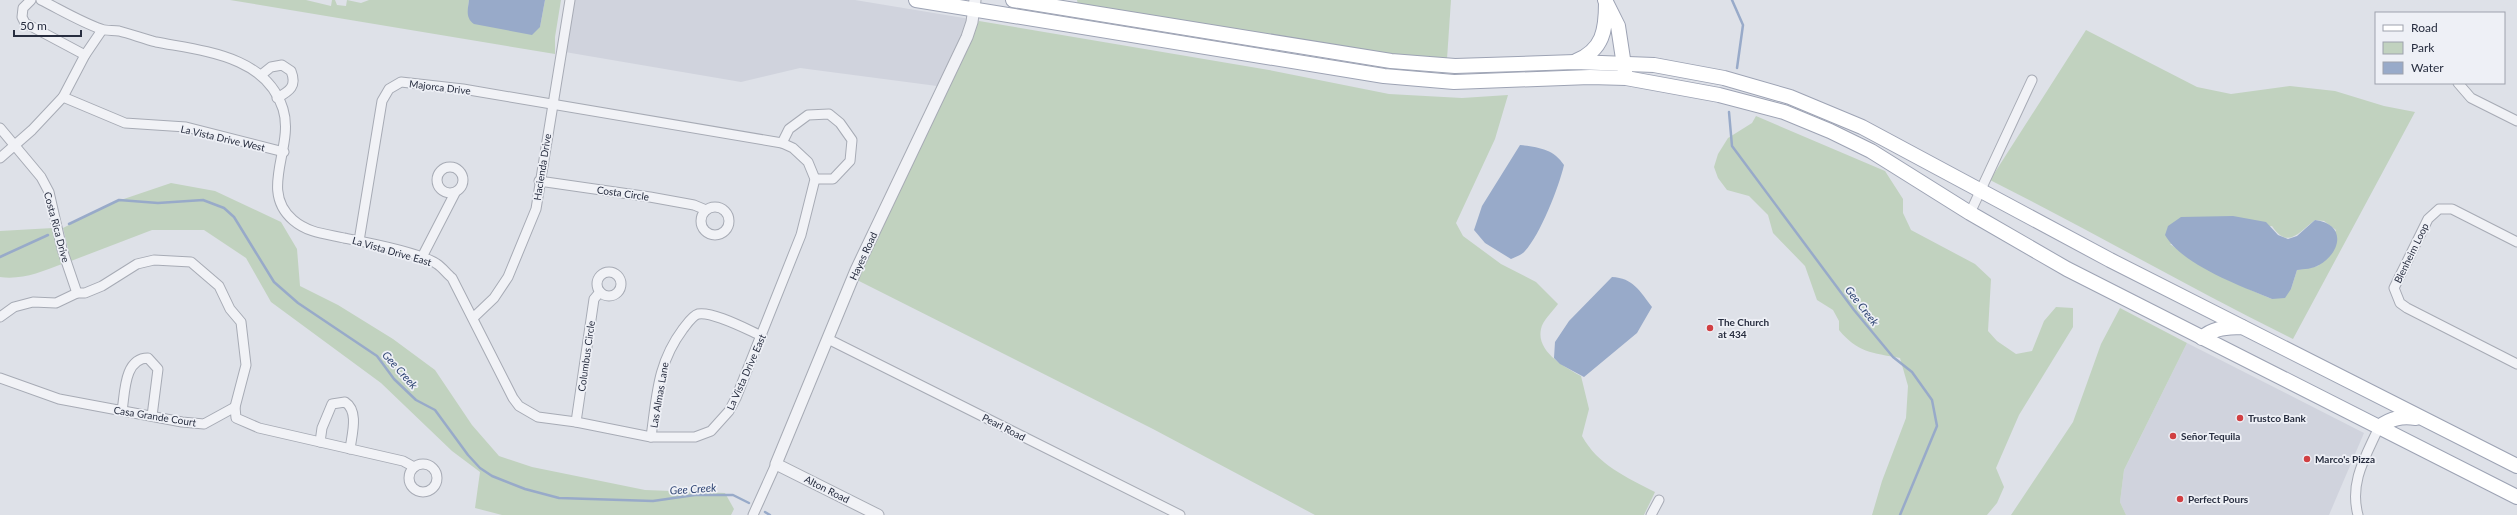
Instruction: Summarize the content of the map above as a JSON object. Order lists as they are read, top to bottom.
{
  "streets": {
    "street": [
      "Majorca Drive",
      "La Vista Drive West",
      "Hacienda Drive",
      "Costa Circle",
      "Costa Rica Drive",
      "La Vista Drive East",
      "Blenheim Loop",
      "Hayes Road",
      "Columbus Circle",
      "Las Almas Lane",
      "Casa Grande Court",
      "Pearl Road",
      "Alton Road"
    ]
  },
  "crossings": [
    ["Majorca Drive", "Hacienda Drive"],
    ["Majorca Drive", "La Vista Drive East"],
    ["La Vista Drive West", "La Vista Drive East"],
    ["Hacienda Drive", "Costa Circle"],
    ["Hacienda Drive", "La Vista Drive East"],
    ["La Vista Drive East", "Columbus Circle"],
    ["La Vista Drive East", "Las Almas Lane"],
    ["Hayes Road", "Pearl Road"],
    ["Hayes Road", "Alton Road"]
  ],
  "water": ["Gee Creek"],
  "places": [
    "The Church at 434",
    "Trustco Bank",
    "Señor Tequila",
    "Marco's Pizza",
    "Perfect Pours"
  ],
  "legend": ["Road", "Park", "Water"],
  "scale_bar": "50 m"
}
